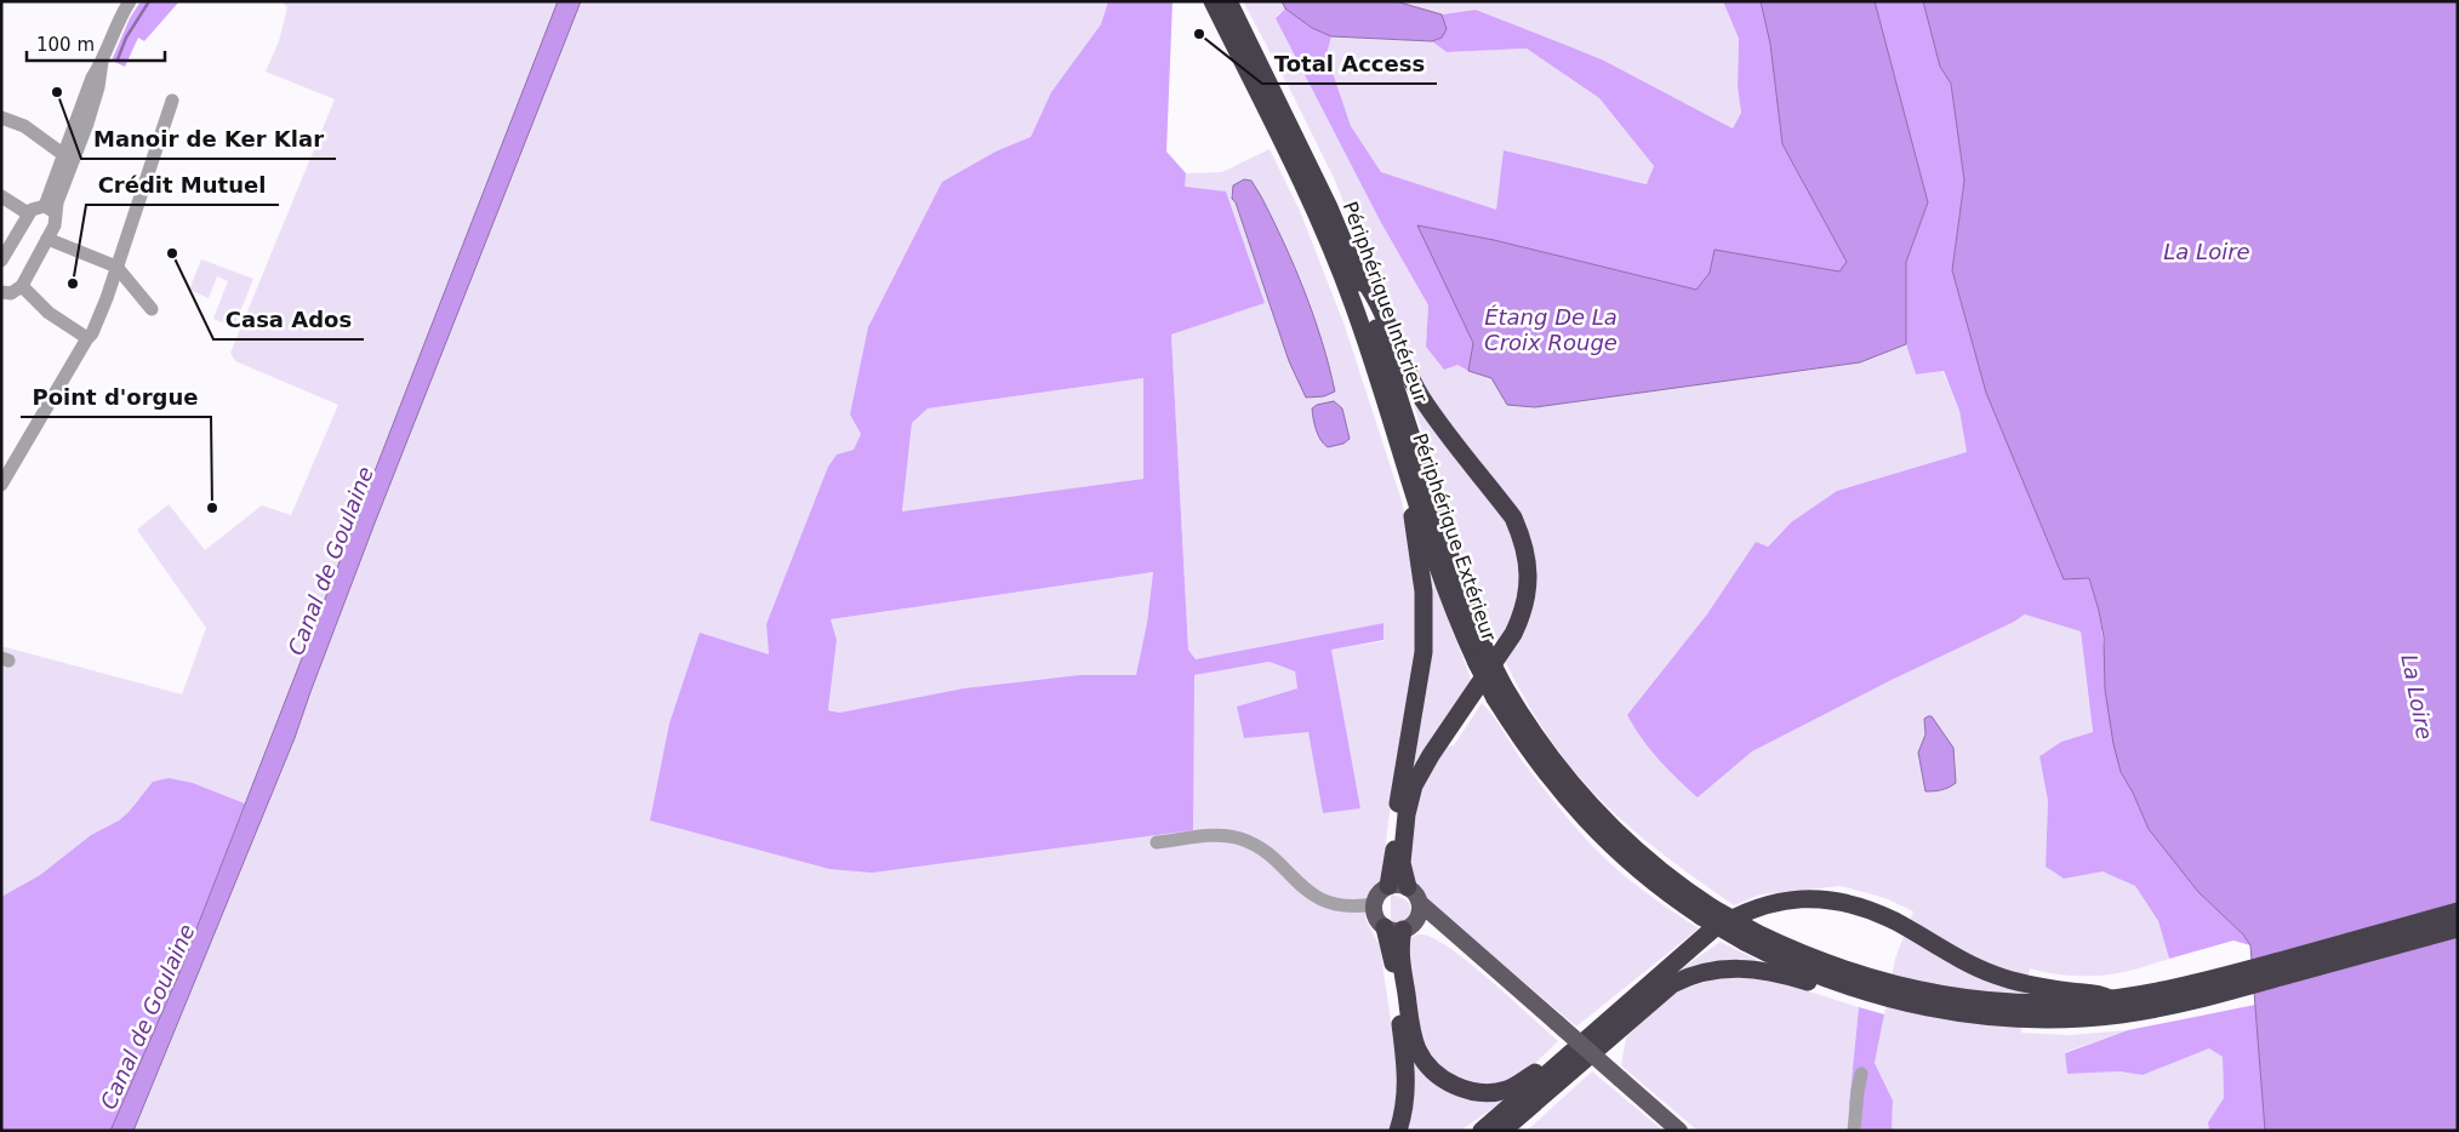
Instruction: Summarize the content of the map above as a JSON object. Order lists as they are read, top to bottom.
{
  "streets": {
    "highway": ["Périphérique Intérieur", "Périphérique Extérieur"]
  },
  "crossings": [
    ["Périphérique Intérieur", "Périphérique Extérieur"]
  ],
  "water": ["La Loire", "Étang De La Croix Rouge", "Canal de Goulaine"],
  "places": [
    "Total Access",
    "Manoir de Ker Klar",
    "Casa Ados",
    "Crédit Mutuel",
    "Point d'orgue"
  ],
  "scale_bar": "100 m"
}
